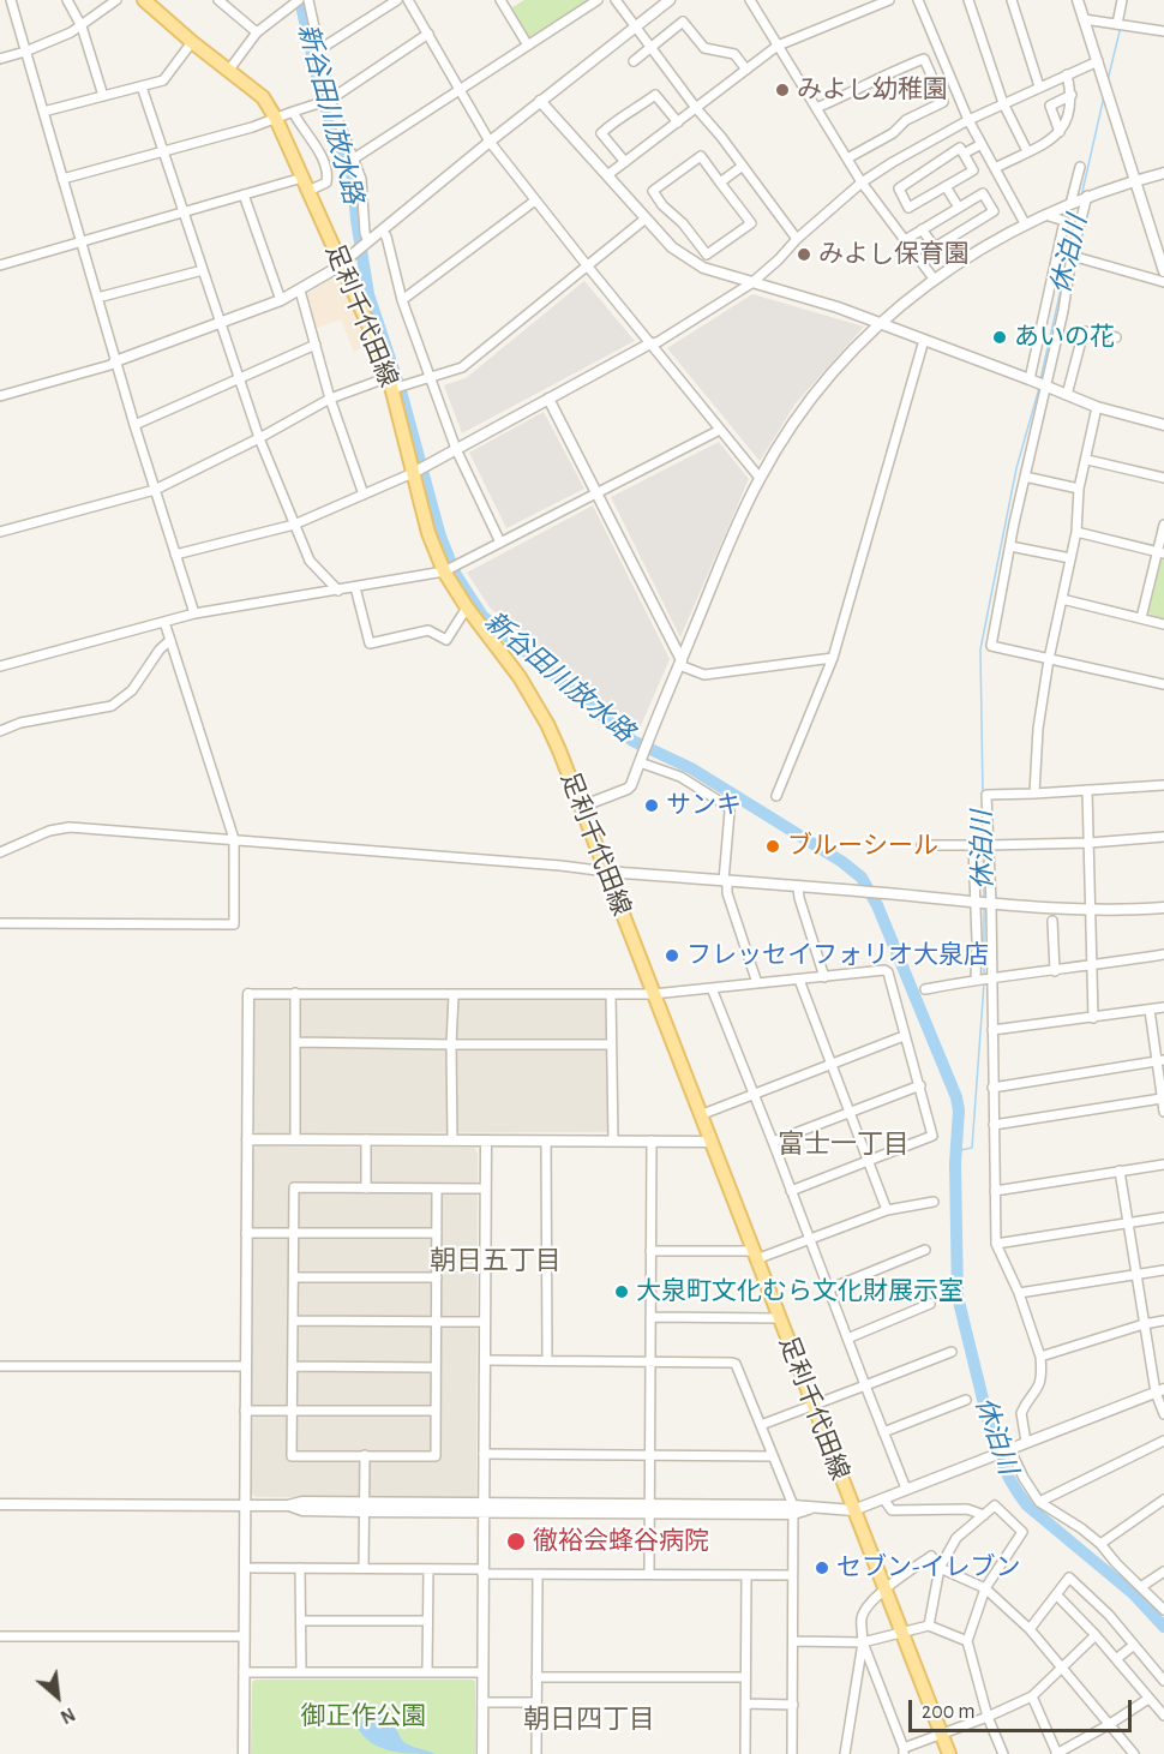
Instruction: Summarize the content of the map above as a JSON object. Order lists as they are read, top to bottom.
{
  "streets": {
    "main road": ["足利千代田線"]
  },
  "districts": ["富士一丁目", "朝日五丁目", "朝日四丁目"],
  "water": ["新谷田川放水路", "休泊川"],
  "parks": ["御正作公園"],
  "places": [
    "みよし幼稚園",
    "みよし保育園",
    "あいの花",
    "サンキ",
    "ブルーシール",
    "フレッセイフォリオ大泉店",
    "大泉町文化むら文化財展示室",
    "徹裕会蜂谷病院",
    "セブン-イレブン"
  ],
  "scale_bar": "200 m",
  "north": "bottom right"
}
